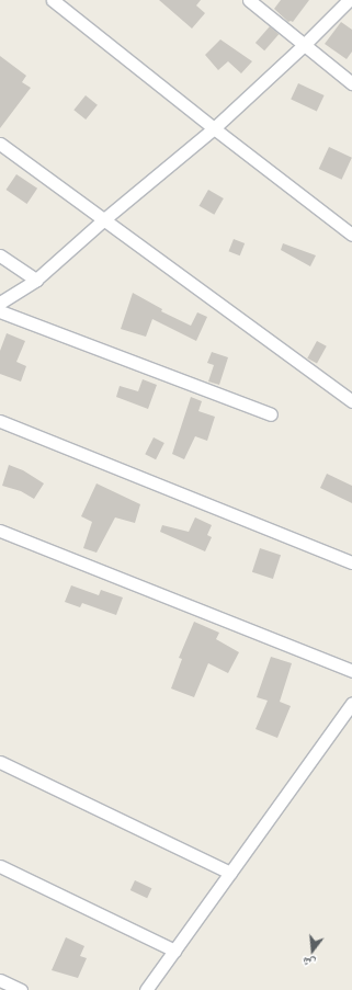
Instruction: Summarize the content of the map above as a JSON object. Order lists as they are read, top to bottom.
{
  "north": "bottom"
}
